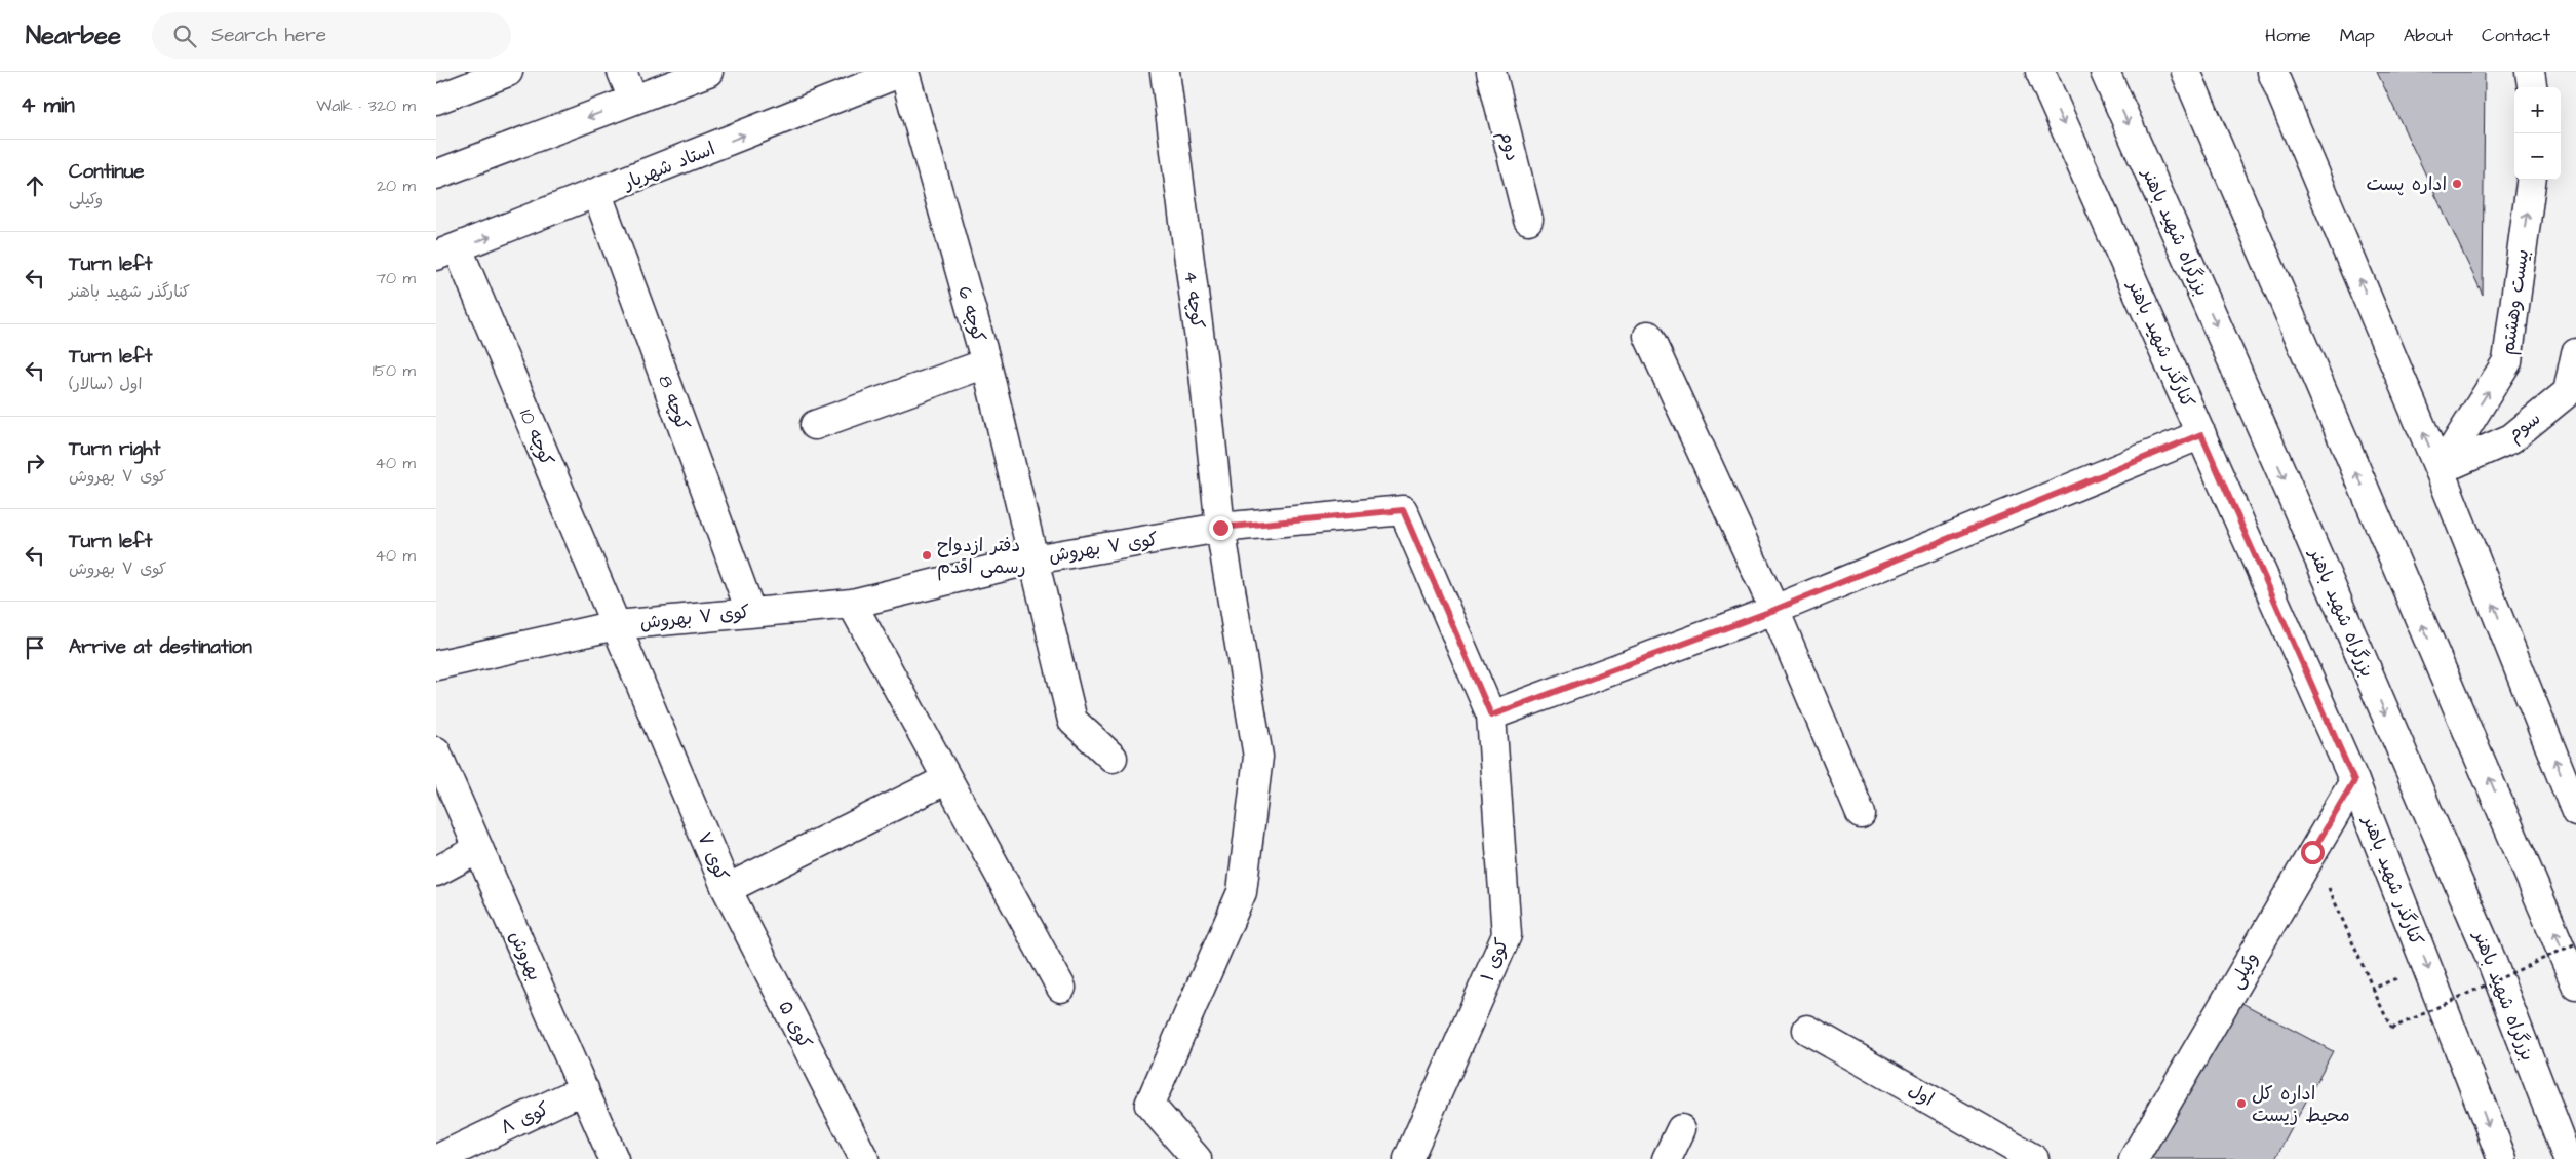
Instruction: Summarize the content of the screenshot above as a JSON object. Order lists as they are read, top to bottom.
{
  "streets": {
    "main road": [
      "دوم",
      "استاد شهریار",
      "بزرگراه شهید باهنر",
      "کوچه 4",
      "بیست وهشتم",
      "کوچه 6",
      "کنارگذر شهید باهنر",
      "کوچه 8",
      "سوم",
      "کوچه 10",
      "کوی ۷ بهروش",
      "کوی ۷",
      "بهروش",
      "کوی ۱",
      "وکیلی",
      "کوی ۵",
      "اول",
      "کوی ۸"
    ]
  },
  "crossings": [
    ["استاد شهریار", "کوچه 6"],
    ["استاد شهریار", "کوچه 8"],
    ["استاد شهریار", "کوچه 10"],
    ["کوچه 4", "کوی ۷ بهروش"],
    ["بیست وهشتم", "سوم"],
    ["کوچه 6", "کوی ۷ بهروش"],
    ["کنارگذر شهید باهنر", "وکیلی"],
    ["کوچه 8", "کوی ۷ بهروش"],
    ["کوچه 10", "کوی ۷ بهروش"],
    ["کوچه 10", "کوی ۷"],
    ["کوی ۷ بهروش", "کوی ۷"],
    ["کوی ۷ بهروش", "کوی ۱"],
    ["کوی ۷", "کوی ۵"],
    ["بهروش", "کوی ۸"]
  ],
  "one_way": ["بیست وهشتم"],
  "places": ["اداره پست", "دفتر ازدواح رسمی اقدم", "اداره کل محیط زیست"],
  "page": {
    "header": "Nearbee",
    "search": "Search here",
    "nav": [
      "Home",
      "Map",
      "About",
      "Contact"
    ],
    "heading": ["4 min", "Walk · 320 m"],
    "map_buttons": ["+", "−"],
    "list": [
      ["Continue", "وکیلی", "20 m"],
      ["Turn left", "کنارگذر شهید باهنر", "70 m"],
      ["Turn left", "اول (سالار)", "150 m"],
      ["Turn right", "کوی ۷ بهروش", "40 m"],
      ["Turn left", "کوی ۷ بهروش", "40 m"],
      "Arrive at destination"
    ]
  }
}
